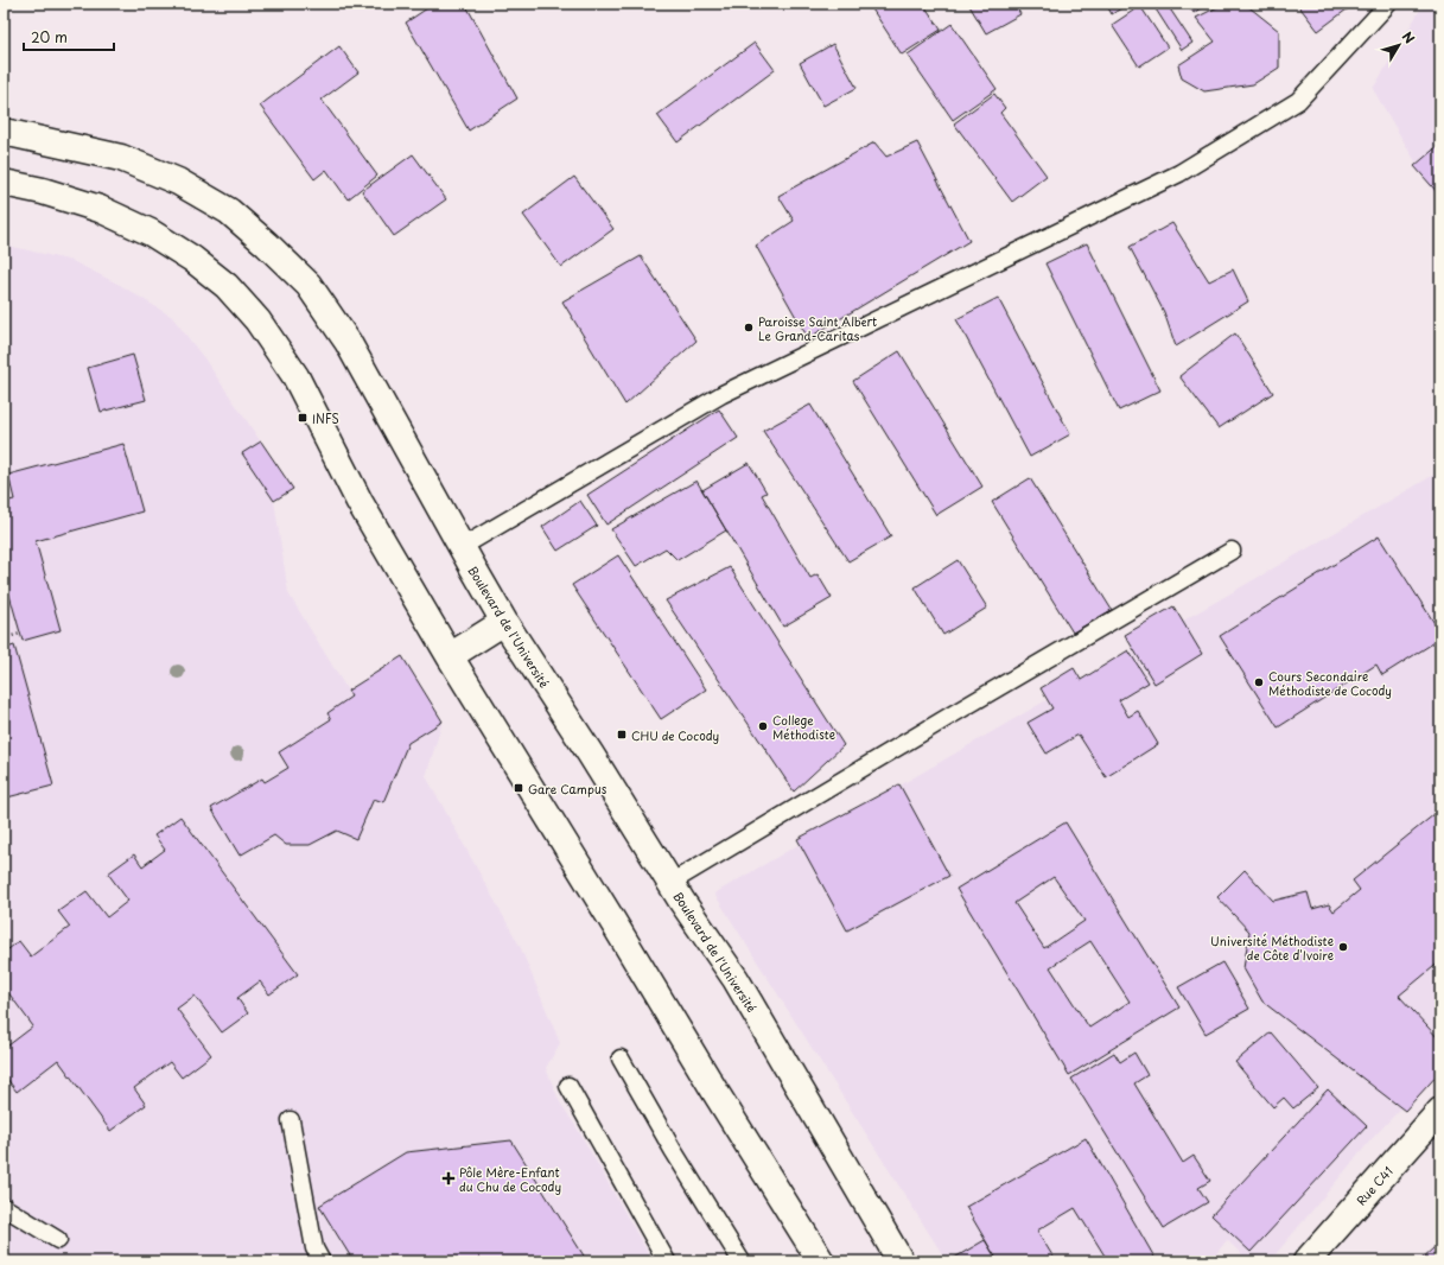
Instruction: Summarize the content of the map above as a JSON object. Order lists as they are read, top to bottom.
{
  "streets": {
    "street": ["Boulevard de l'Université", "Rue C41"]
  },
  "places": {
    "other": [
      "Paroisse Saint Albert Le Grand-Caritas",
      "Cours Secondaire Méthodiste de Cocody",
      "College Méthodiste",
      "Université Méthodiste de Côte d'Ivoire"
    ],
    "transit": ["INFS", "CHU de Cocody", "Gare Campus"],
    "health": ["Pôle Mère-Enfant du Chu de Cocody"]
  },
  "scale_bar": "20 m",
  "north": "top right"
}
